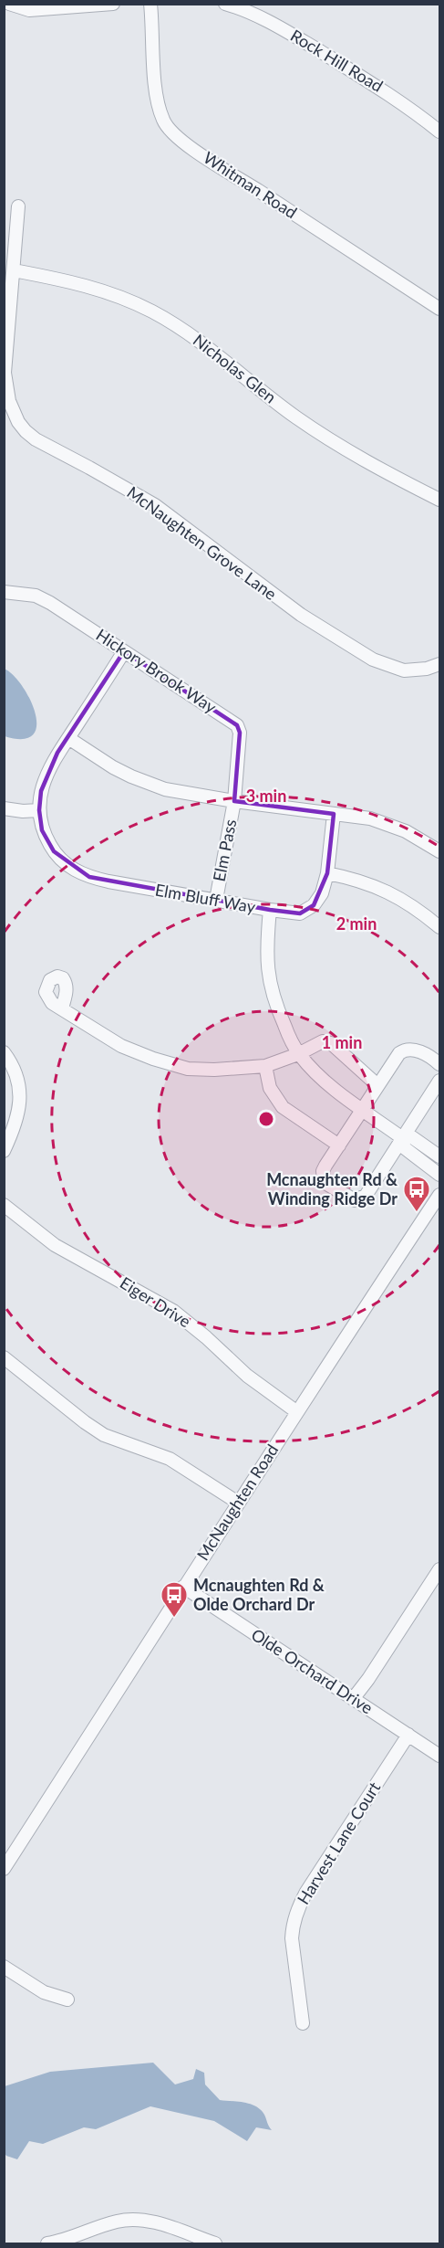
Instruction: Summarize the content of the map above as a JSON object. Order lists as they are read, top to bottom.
{
  "streets": {
    "street": [
      "Rock Hill Road",
      "Whitman Road",
      "Nicholas Glen",
      "McNaughten Grove Lane",
      "Hickory Brook Way",
      "Elm Pass",
      "Elm Bluff Way",
      "Eiger Drive",
      "McNaughten Road",
      "Olde Orchard Drive",
      "Harvest Lane Court"
    ]
  },
  "crossings": [
    ["Nicholas Glen", "McNaughten Grove Lane"],
    ["Hickory Brook Way", "Elm Pass"],
    ["Elm Pass", "Elm Bluff Way"],
    ["Eiger Drive", "McNaughten Road"],
    ["McNaughten Road", "Olde Orchard Drive"],
    ["Olde Orchard Drive", "Harvest Lane Court"]
  ],
  "places": {
    "bus stop": ["Mcnaughten Rd & Winding Ridge Dr", "Mcnaughten Rd & Olde Orchard Dr"]
  },
  "rings": ["3 min", "2 min", "1 min"]
}
